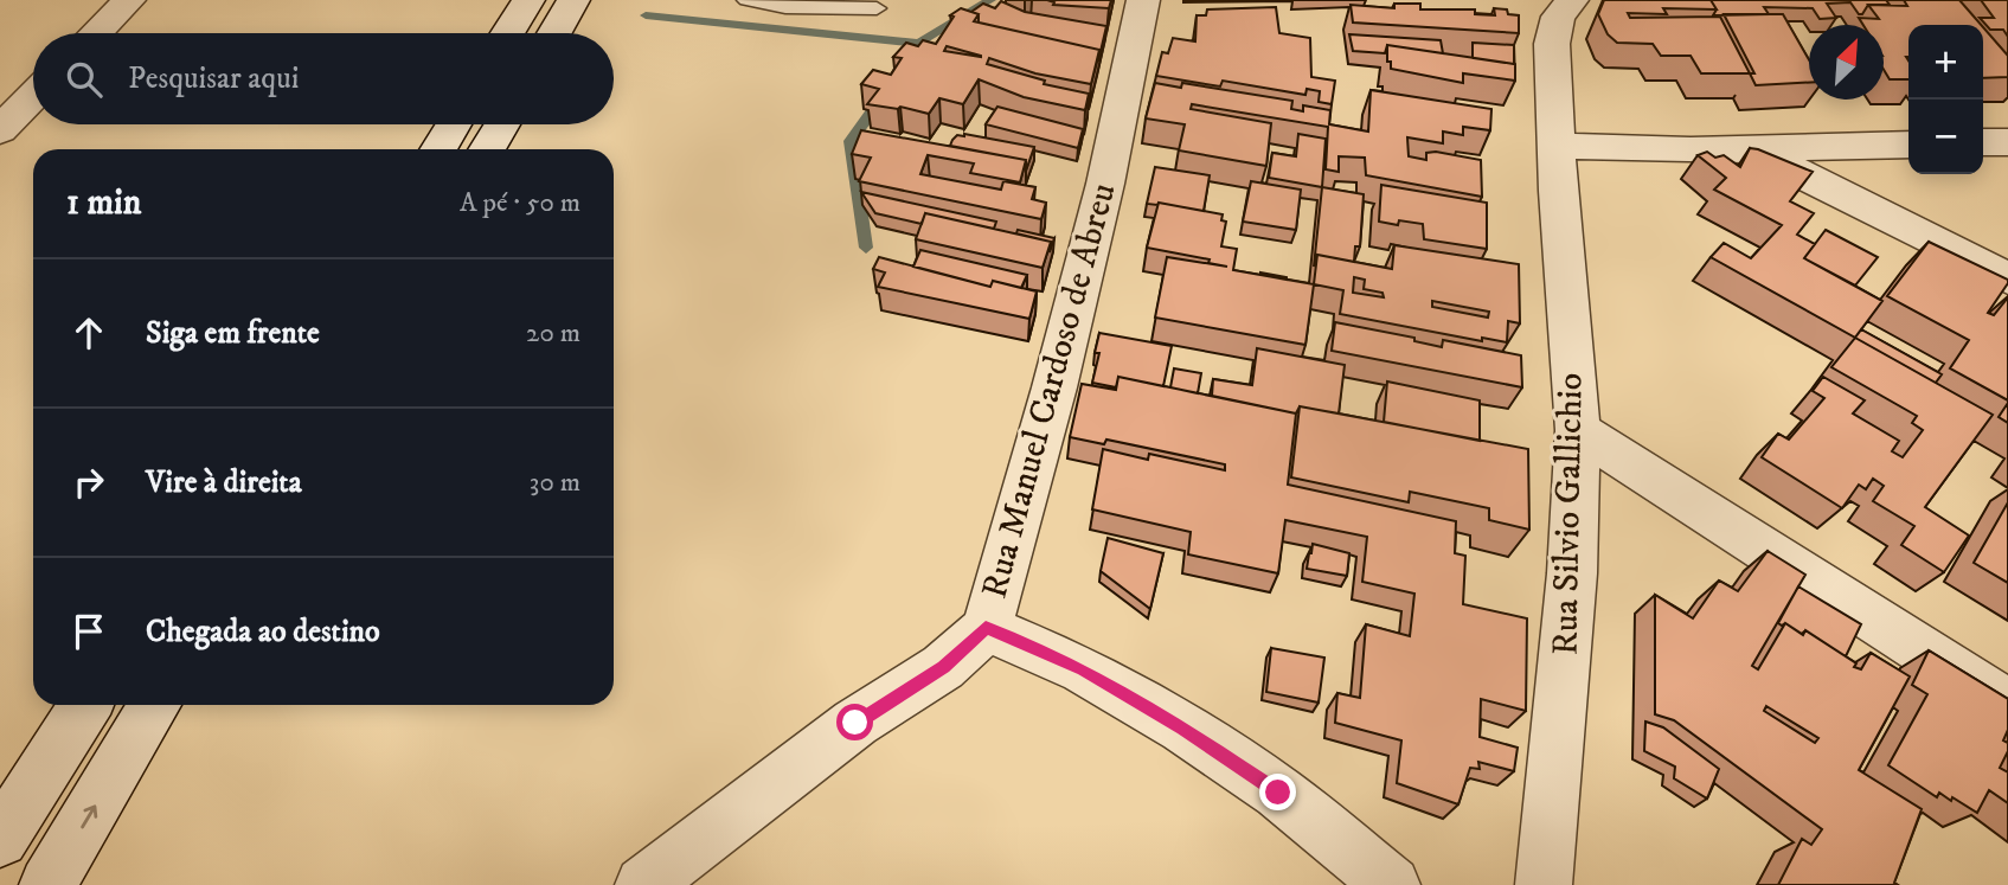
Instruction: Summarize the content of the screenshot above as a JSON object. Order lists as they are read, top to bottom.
{
  "streets": {
    "street": ["Rua Manuel Cardoso de Abreu", "Rua Silvio Gallichio"]
  },
  "north": "top right",
  "page": {
    "map_buttons": ["+", "−"],
    "search": "Pesquisar aqui",
    "heading": ["1 min", "A pé · 50 m"],
    "list": [
      ["Siga em frente", "20 m"],
      ["Vire à direita", "30 m"],
      "Chegada ao destino"
    ]
  }
}
